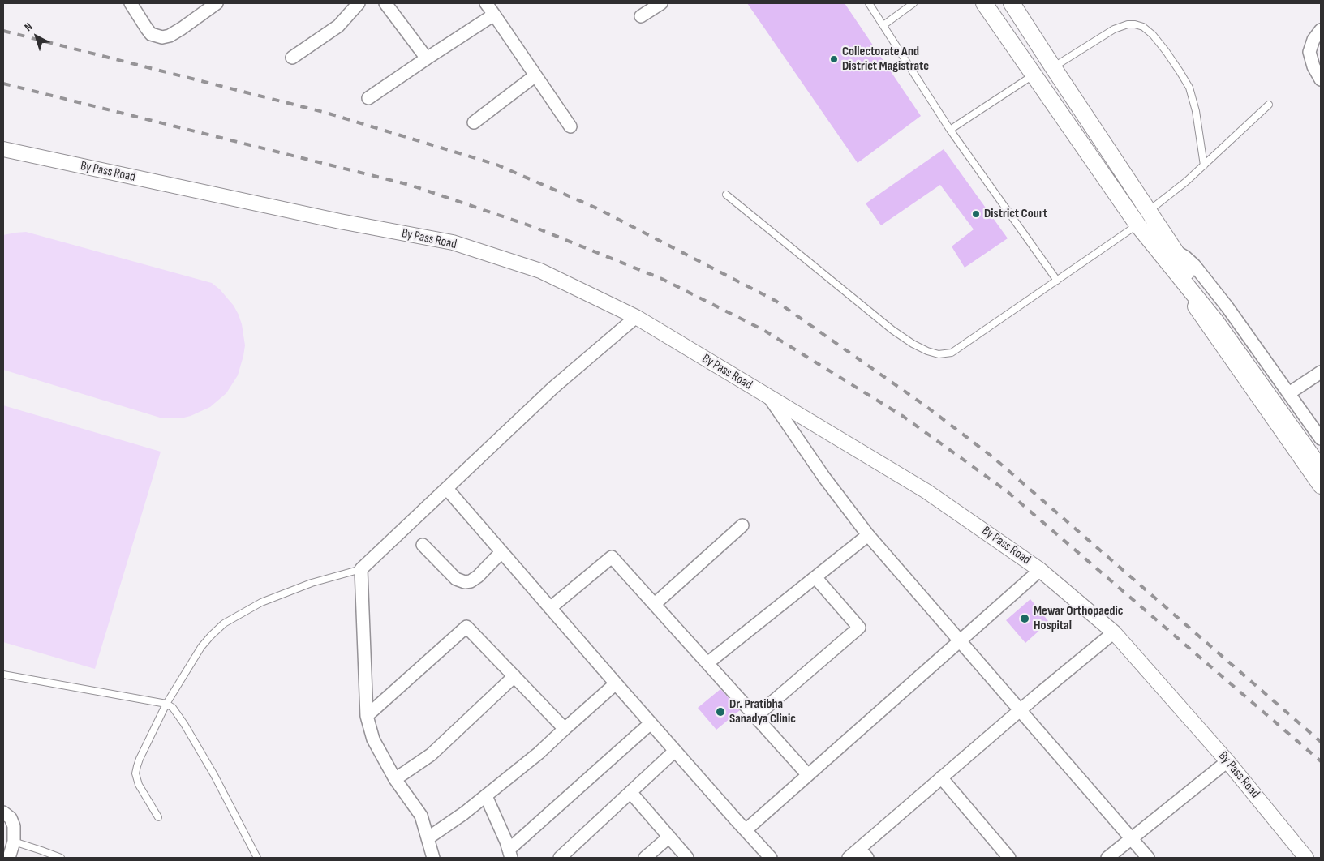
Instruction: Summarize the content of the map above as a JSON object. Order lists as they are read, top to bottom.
{
  "streets": {
    "street": ["By Pass Road"]
  },
  "places": [
    "Collectorate And District Magistrate",
    "District Court",
    "Mewar Orthopaedic Hospital",
    "Dr. Pratibha Sanadya Clinic"
  ],
  "north": "top left"
}
